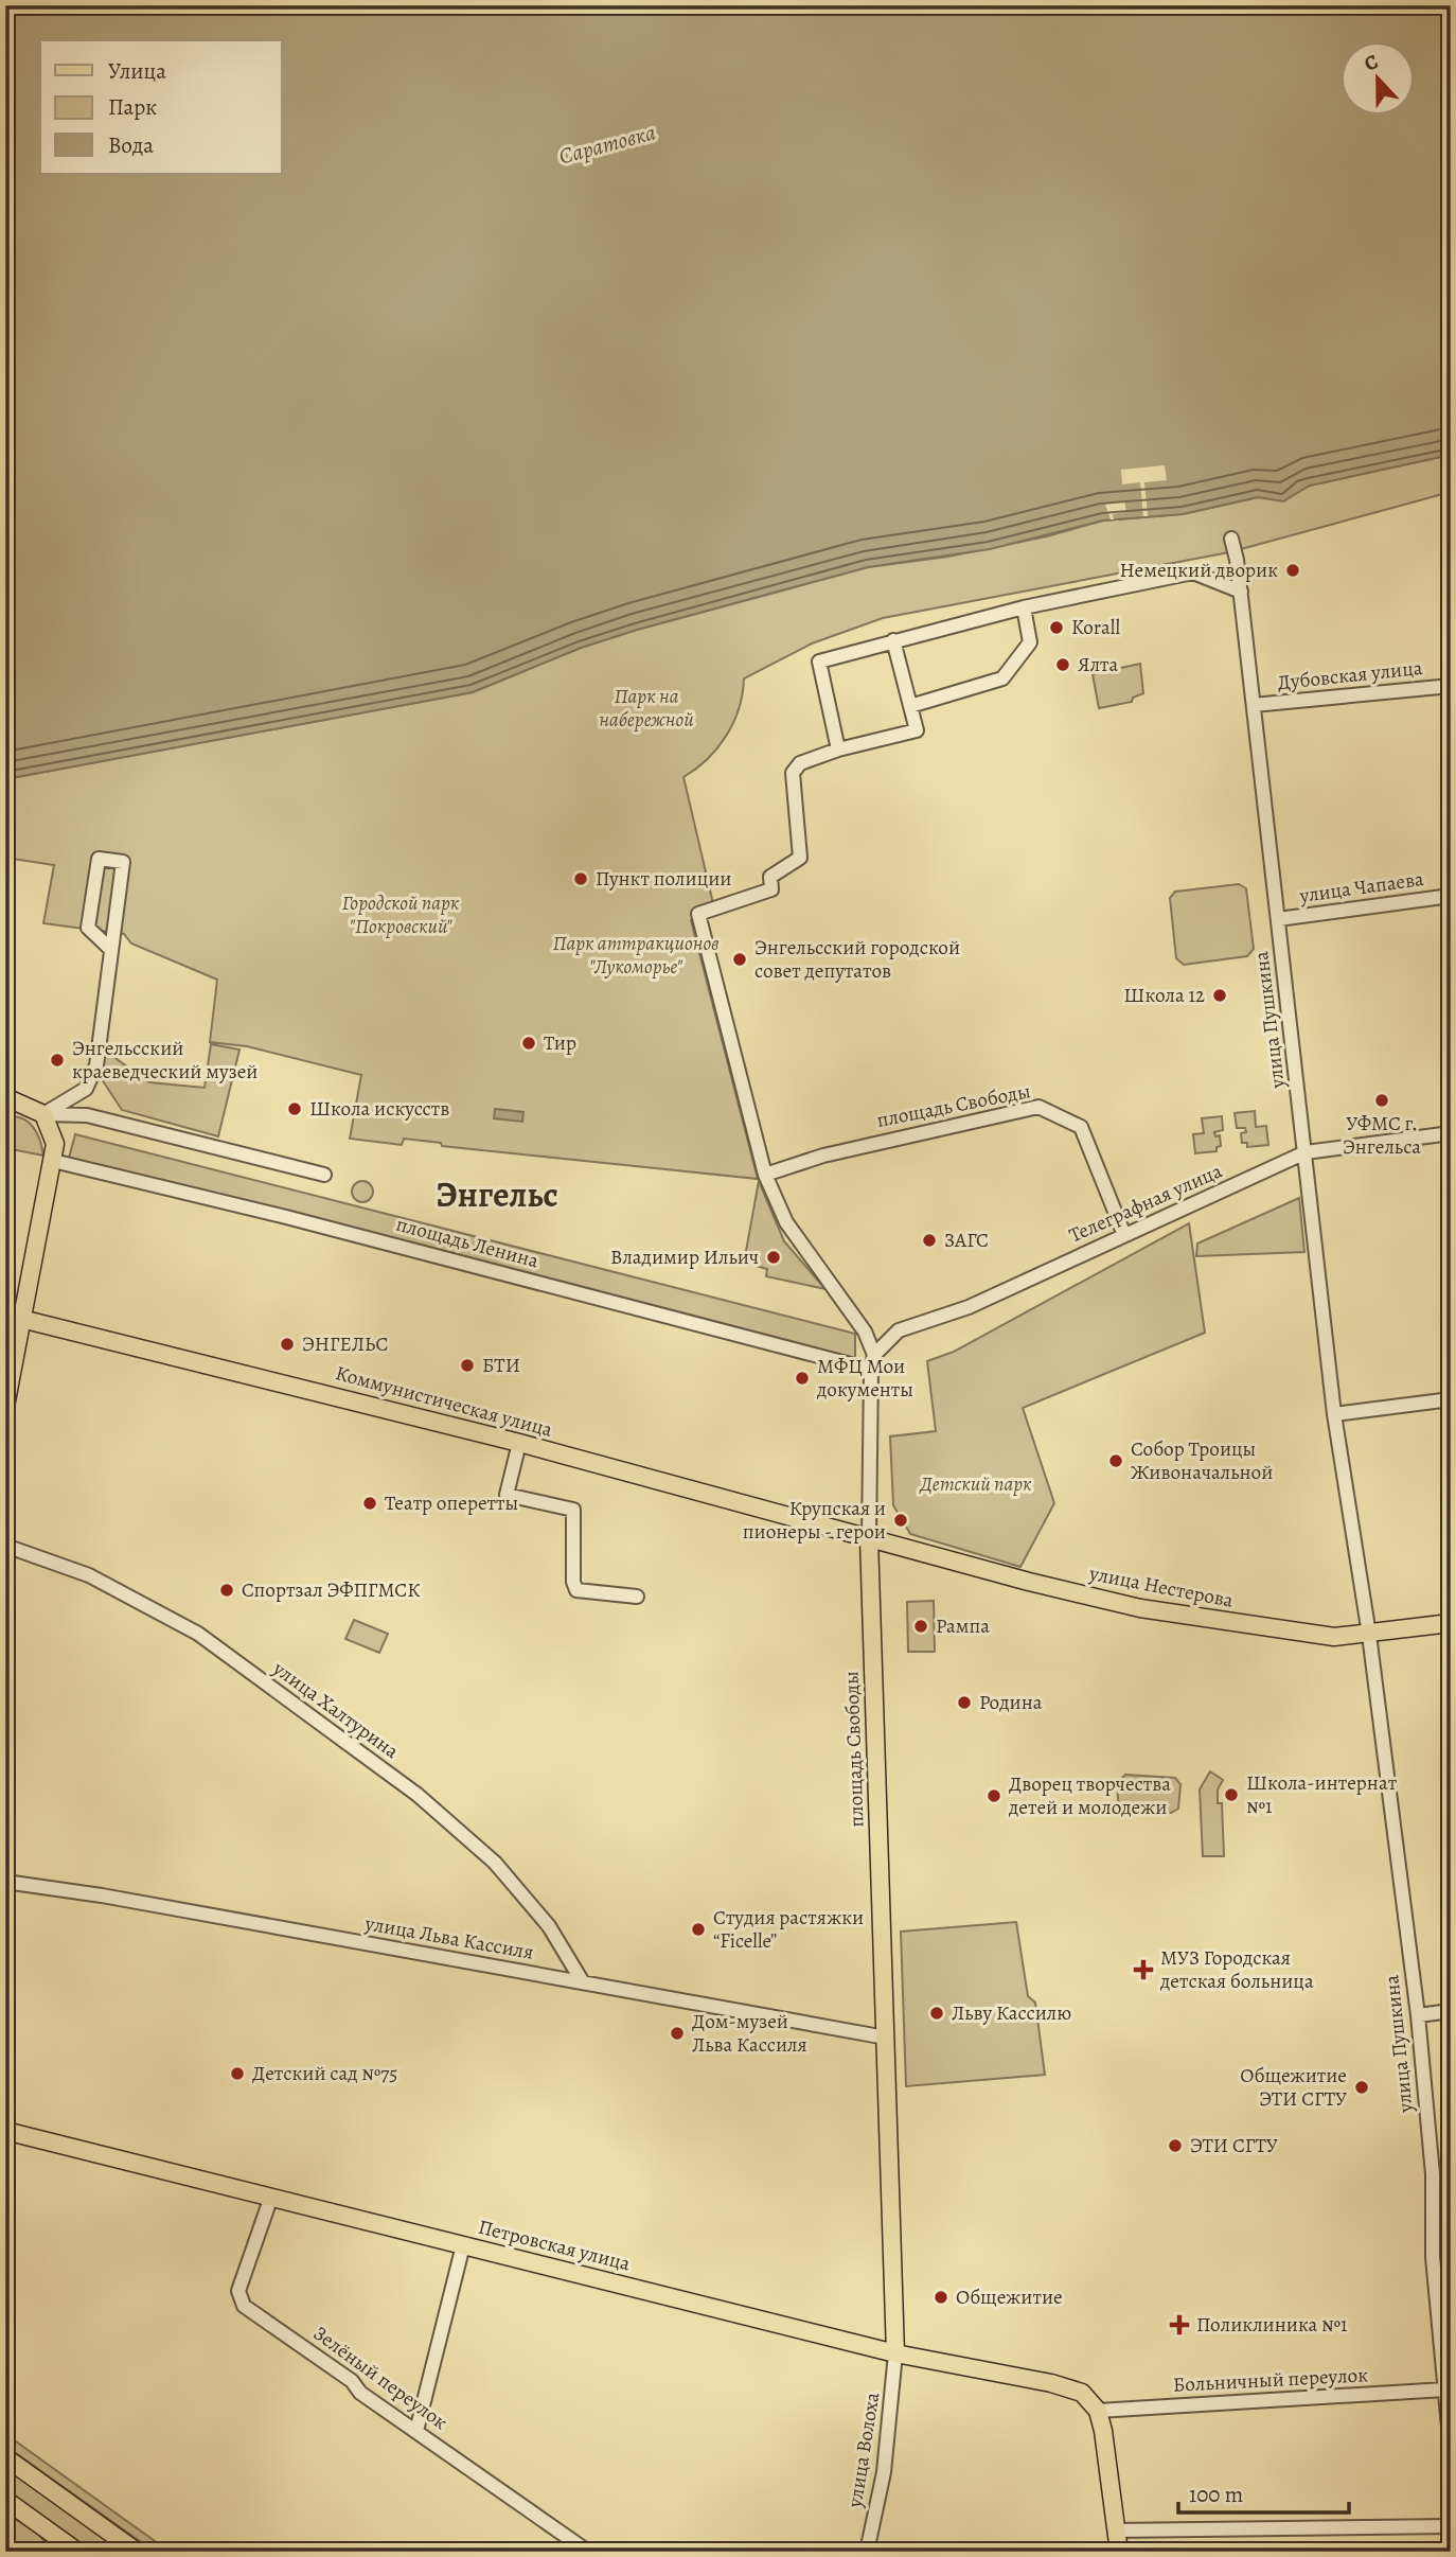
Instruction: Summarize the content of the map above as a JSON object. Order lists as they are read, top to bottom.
{
  "streets": {
    "main road": [
      "площадь Свободы",
      "Коммунистическая улица",
      "улица Нестерова",
      "Петровская улица"
    ],
    "street": [
      "Дубовская улица",
      "улица Чапаева",
      "улица Пушкина",
      "Телеграфная улица",
      "площадь Ленина",
      "улица Халтурина",
      "улица Льва Кассиля",
      "Зелёный переулок",
      "Больничный переулок",
      "улица Волоха"
    ]
  },
  "crossings": [
    ["Дубовская улица", "улица Пушкина"],
    ["улица Чапаева", "улица Пушкина"],
    ["улица Пушкина", "Телеграфная улица"],
    ["улица Пушкина", "улица Нестерова"],
    ["улица Пушкина", "Больничный переулок"],
    ["площадь Свободы", "Телеграфная улица"],
    ["площадь Свободы", "площадь Ленина"],
    ["площадь Свободы", "Коммунистическая улица"],
    ["площадь Свободы", "улица Нестерова"],
    ["площадь Свободы", "улица Льва Кассиля"],
    ["площадь Свободы", "Петровская улица"],
    ["площадь Свободы", "улица Волоха"],
    ["Коммунистическая улица", "улица Нестерова"],
    ["улица Халтурина", "улица Льва Кассиля"],
    ["Петровская улица", "Зелёный переулок"],
    ["Петровская улица", "Больничный переулок"],
    ["Петровская улица", "улица Волоха"]
  ],
  "districts": ["Энгельс"],
  "water": ["Саратовка"],
  "parks": [
    "Парк на набережной",
    "Городской парк \"Покровский\"",
    "Парк аттракционов \"Лукоморье\"",
    "Детский парк"
  ],
  "places": {
    "other": [
      "Немецкий дворик",
      "Korall",
      "Ялта",
      "Пункт полиции",
      "Энгельсский городской совет депутатов",
      "Школа 12",
      "Тир",
      "Энгельсский краеведческий музей",
      "УФМС г. Энгельса",
      "Школа искусств",
      "ЗАГС",
      "Владимир Ильич",
      "ЭНГЕЛЬС",
      "БТИ",
      "МФЦ Мои документы",
      "Собор Троицы Живоначальной",
      "Театр оперетты",
      "Крупская и пионеры - герои",
      "Спортзал ЭФПГМСК",
      "Рампа",
      "Родина",
      "Школа-интернат №1",
      "Дворец творчества детей и молодежи",
      "Студия растяжки “Ficelle”",
      "Льву Кассилю",
      "Дом-музей Льва Кассиля",
      "Детский сад №75",
      "Общежитие ЭТИ СГТУ",
      "ЭТИ СГТУ",
      "Общежитие"
    ],
    "health": ["МУЗ Городская детская больница", "Поликлиника №1"]
  },
  "legend": ["Улица", "Парк", "Вода"],
  "scale_bar": "100 m",
  "north": "top"
}
